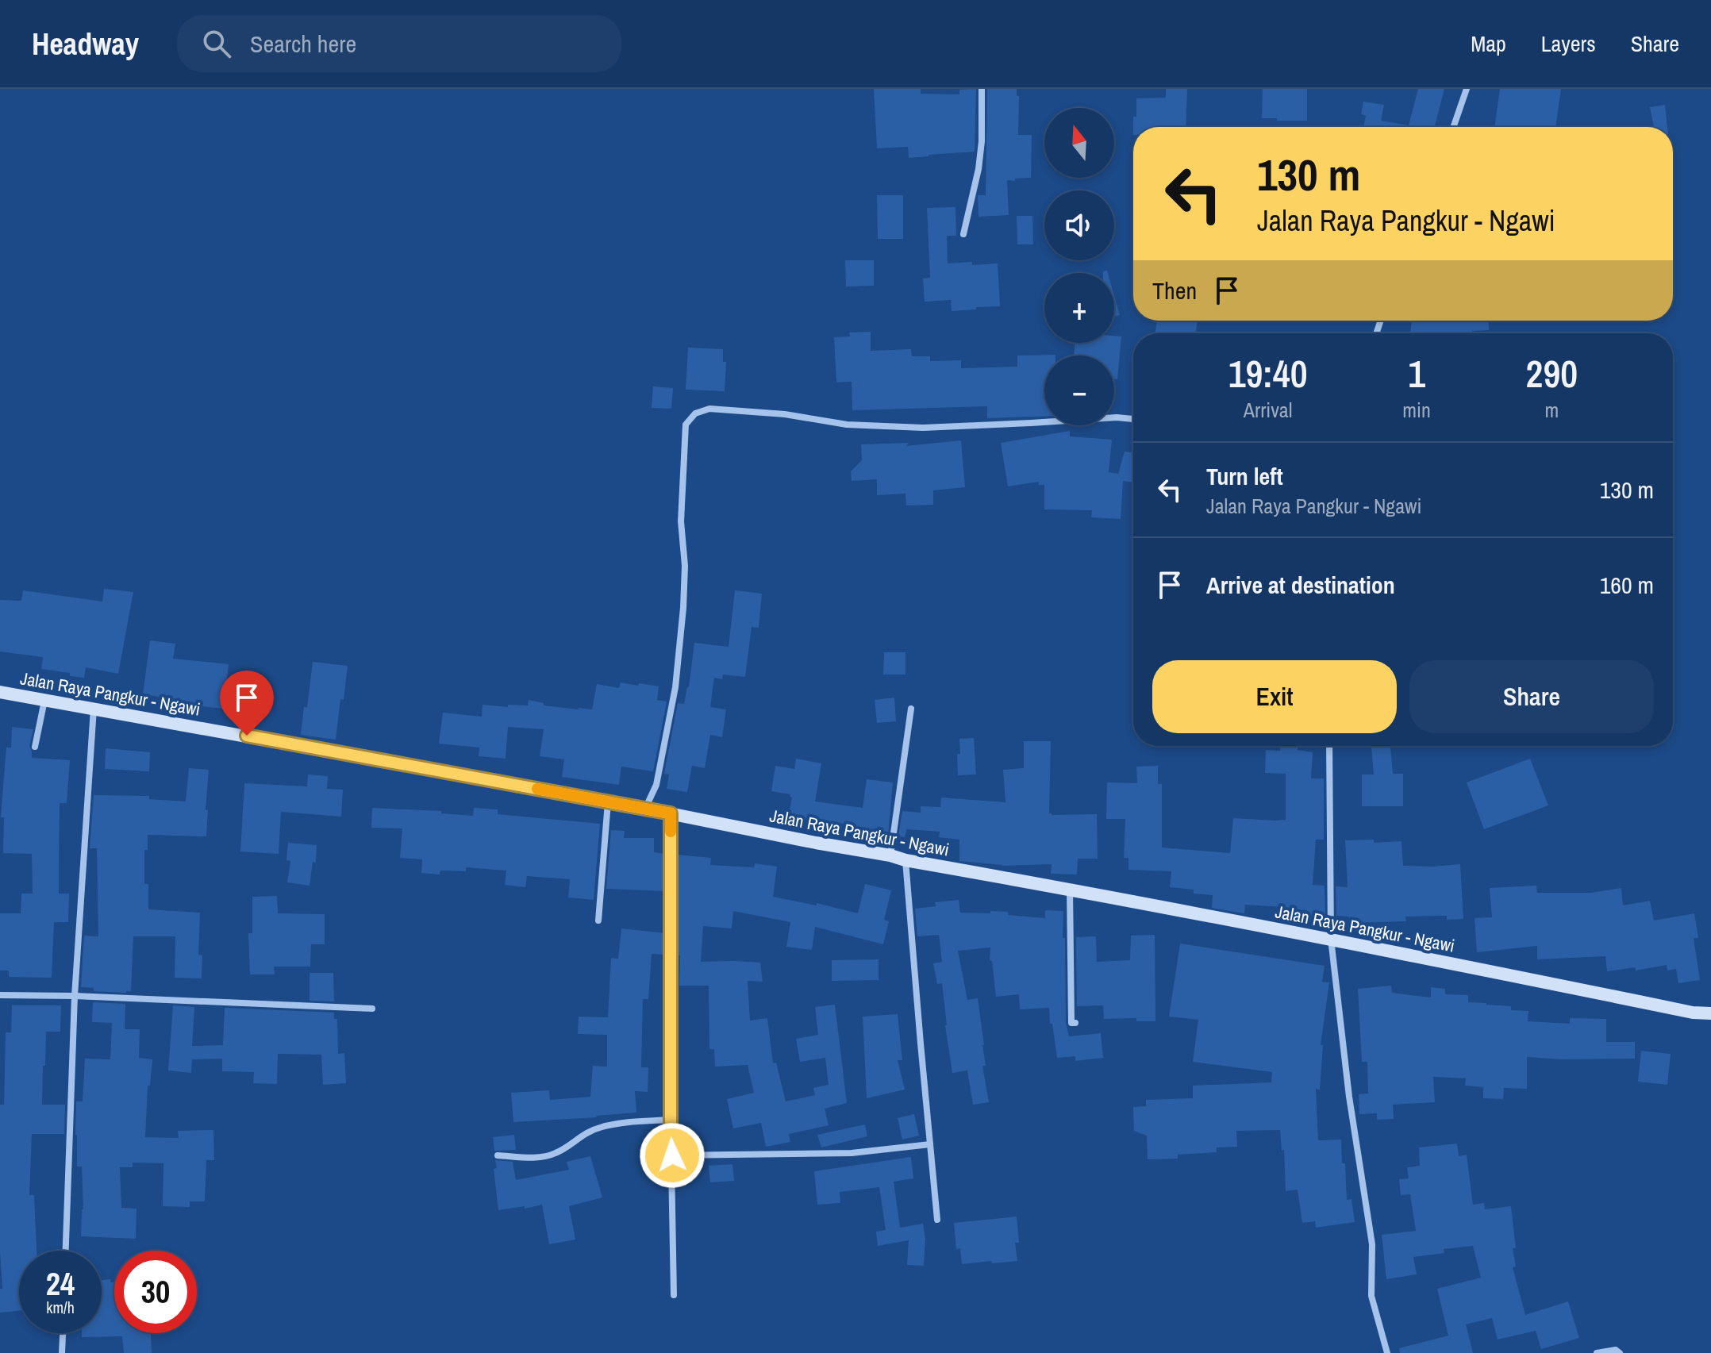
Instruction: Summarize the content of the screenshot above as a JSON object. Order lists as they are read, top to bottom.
{
  "streets": {
    "main road": ["Jalan Raya Pangkur - Ngawi"]
  },
  "north": "top",
  "page": {
    "header": "Headway",
    "search": "Search here",
    "nav": ["Map", "Layers", "Share"],
    "map_buttons": ["+", "−"],
    "turn": ["130 m", "Jalan Raya Pangkur - Ngawi"],
    "then": "Then",
    "eta": [
      "19:40",
      "Arrival",
      "1",
      "min",
      "290",
      "m"
    ],
    "list": [
      {
        "name": "Turn left",
        "note": "Jalan Raya Pangkur - Ngawi",
        "value": "130 m"
      },
      {
        "name": "Arrive at destination",
        "value": "160 m"
      }
    ],
    "buttons": ["Exit", "Share"],
    "speed": "24 km/h",
    "limit": "30"
  }
}
